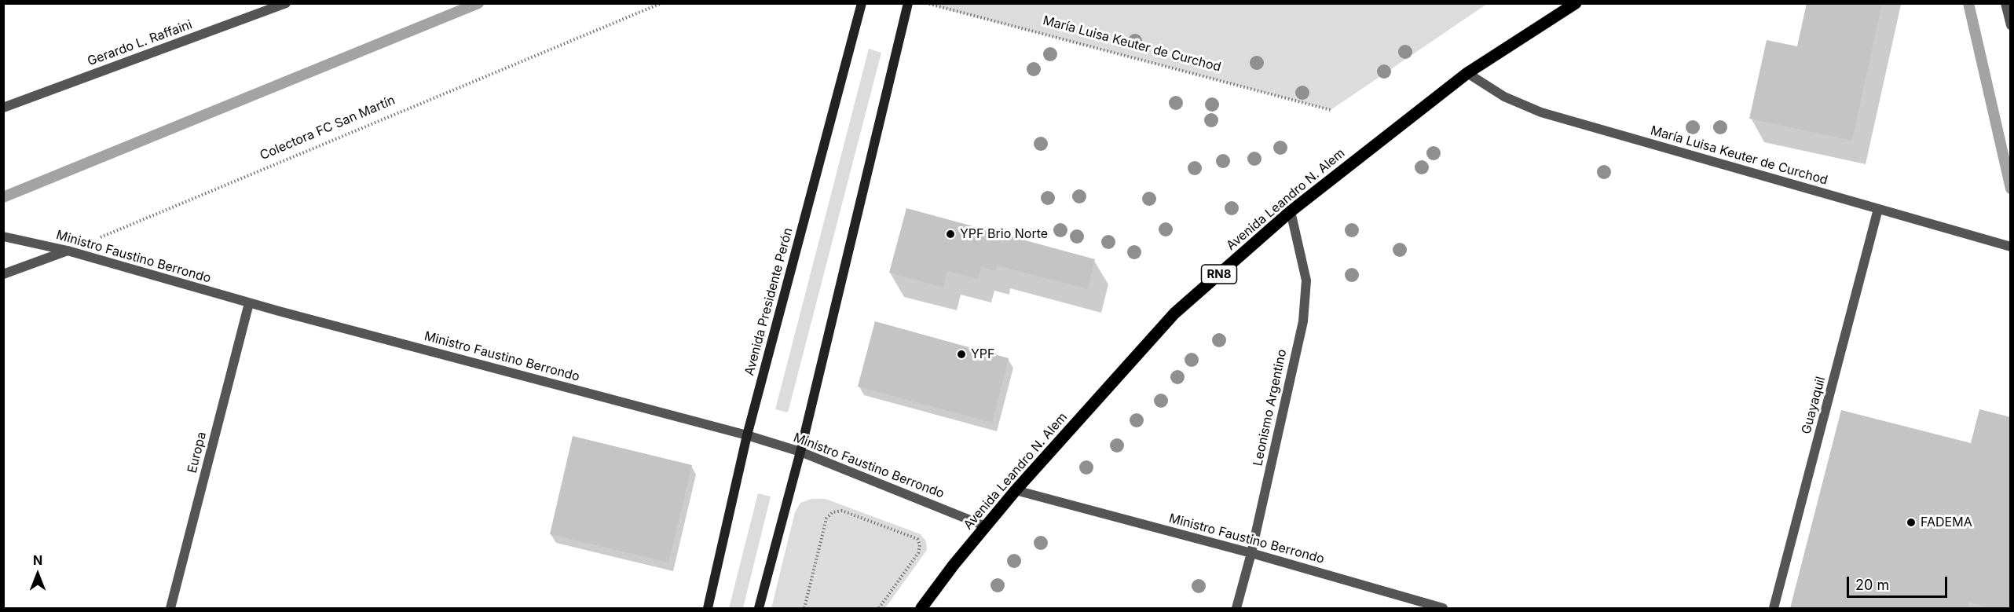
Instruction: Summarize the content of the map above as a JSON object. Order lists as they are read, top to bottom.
{
  "streets": {
    "main road": ["Avenida Leandro N. Alem", "RN8", "Avenida Presidente Perón"],
    "street": [
      "Gerardo L. Raffaini",
      "María Luisa Keuter de Curchod",
      "Ministro Faustino Berrondo",
      "Guayaquil",
      "Leonismo Argentino",
      "Europa"
    ],
    "path": ["Colectora FC San Martín"]
  },
  "crossings": [
    ["María Luisa Keuter de Curchod", "Avenida Leandro N. Alem"],
    ["María Luisa Keuter de Curchod", "Guayaquil"],
    ["Colectora FC San Martín", "Ministro Faustino Berrondo"],
    ["Avenida Leandro N. Alem", "Ministro Faustino Berrondo"],
    ["Avenida Leandro N. Alem", "Leonismo Argentino"],
    ["Ministro Faustino Berrondo", "Avenida Presidente Perón"],
    ["Ministro Faustino Berrondo", "Leonismo Argentino"],
    ["Ministro Faustino Berrondo", "Europa"]
  ],
  "places": ["YPF Brio Norte", "YPF", "FADEMA"],
  "scale_bar": "20 m",
  "north": "top"
}
